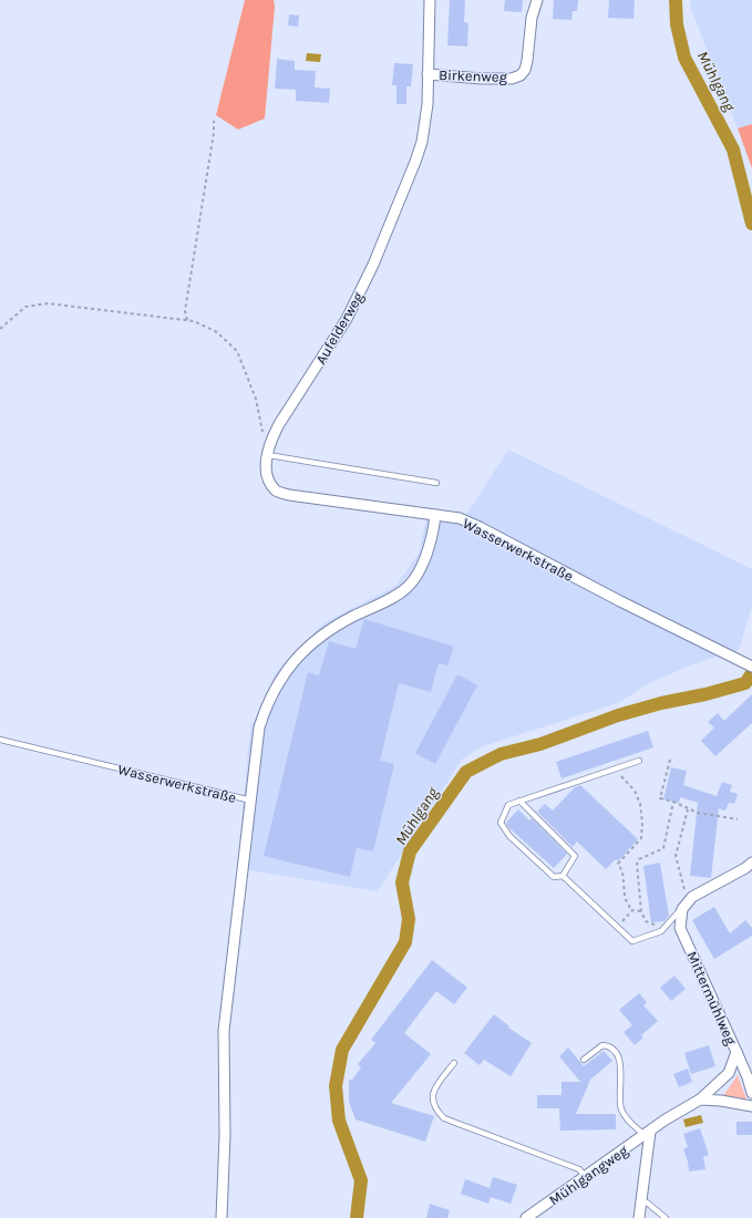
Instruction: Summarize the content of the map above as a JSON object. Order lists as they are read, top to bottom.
{
  "streets": {
    "street": [
      "Birkenweg",
      "Aufelderweg",
      "Wasserwerkstraße",
      "Mittermühlweg",
      "Mühlgangweg"
    ]
  },
  "crossings": [
    ["Birkenweg", "Aufelderweg"],
    ["Aufelderweg", "Wasserwerkstraße"],
    ["Mittermühlweg", "Mühlgangweg"]
  ],
  "water": ["Mühlgang"]
}
